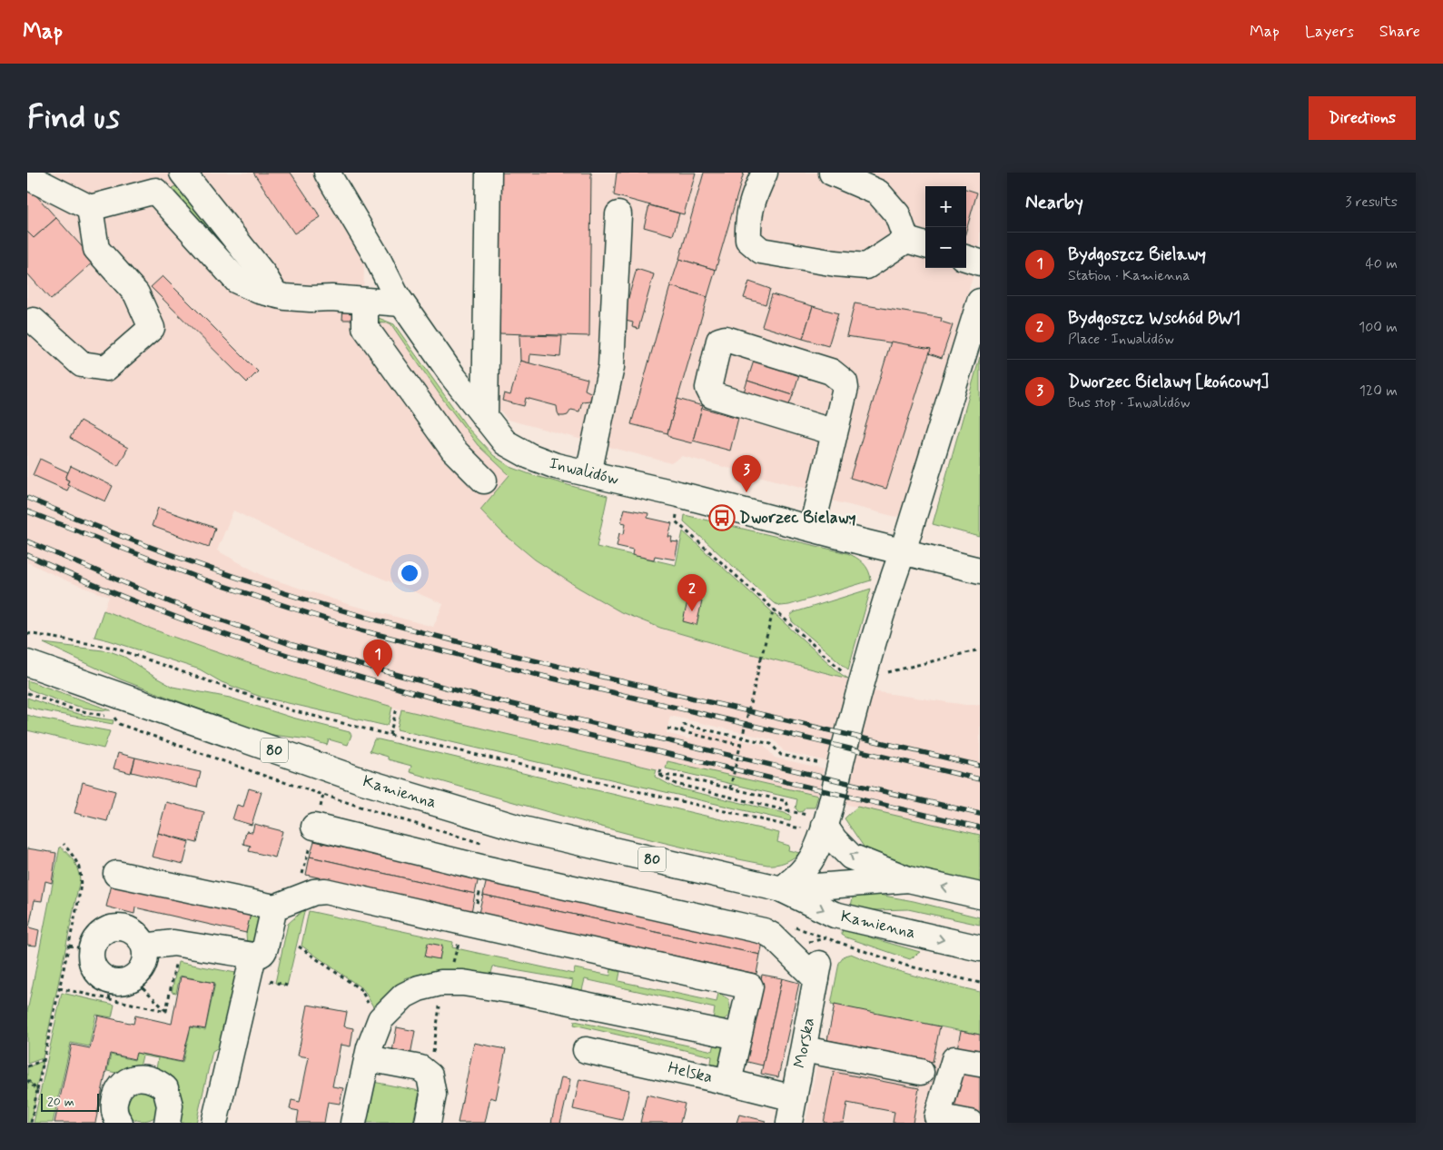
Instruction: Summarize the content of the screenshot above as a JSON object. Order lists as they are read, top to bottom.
{
  "streets": {
    "street": [
      "Inwalidów",
      "80",
      "Kamienna",
      "Morska",
      "Helska"
    ]
  },
  "crossings": [
    ["Morska", "Helska"]
  ],
  "places": {
    "bus stop": ["Dworzec Bielawy"]
  },
  "scale_bar": "20 m",
  "page": {
    "header": "Map",
    "nav": ["Map", "Layers", "Share"],
    "buttons": "Directions",
    "title": "Find us",
    "heading": ["Nearby", "3 results"],
    "map_buttons": ["+", "−"],
    "list": [
      {
        "mark": "1",
        "name": "Bydgoszcz Bielawy",
        "note": "Station · Kamienna",
        "value": "40 m"
      },
      {
        "mark": "2",
        "name": "Bydgoszcz Wschód BW1",
        "note": "Place · Inwalidów",
        "value": "100 m"
      },
      {
        "mark": "3",
        "name": "Dworzec Bielawy [końcowy]",
        "note": "Bus stop · Inwalidów",
        "value": "120 m"
      }
    ],
    "pins": ["3", "2", "1"],
    "scale": "20 m"
  }
}
